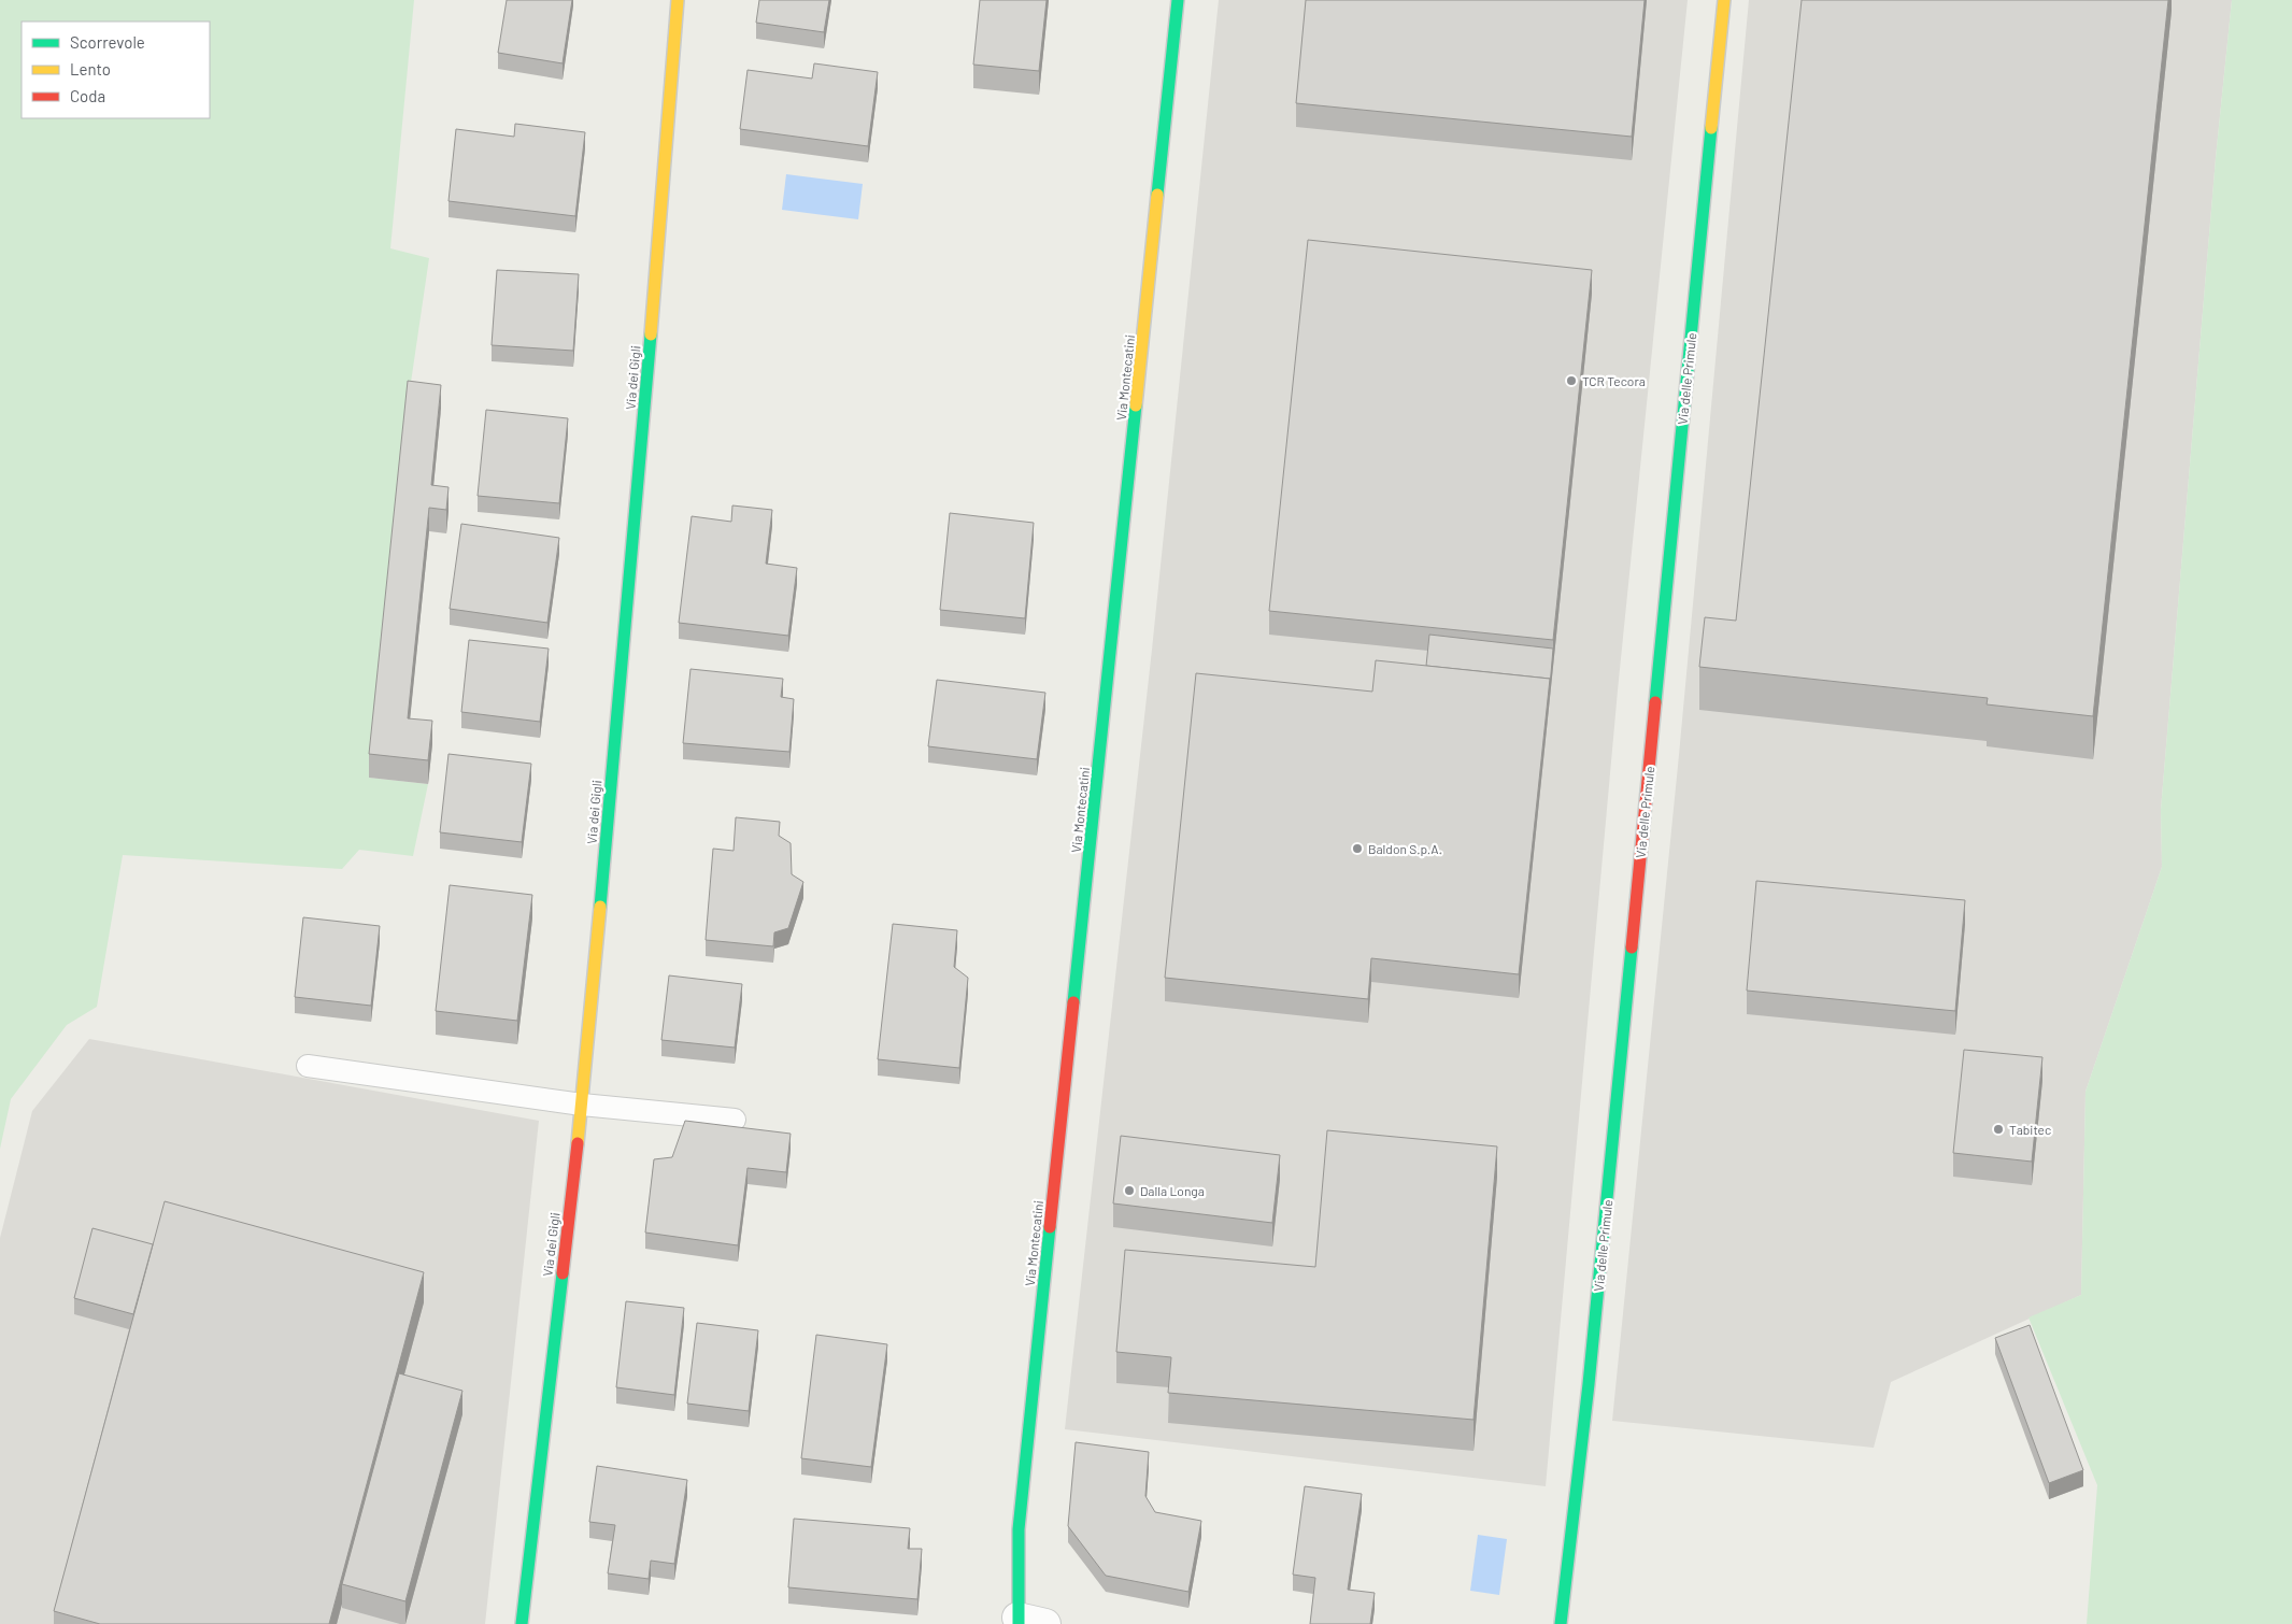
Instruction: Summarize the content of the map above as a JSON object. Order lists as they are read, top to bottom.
{
  "streets": {
    "street": ["Via dei Gigli", "Via Montecatini", "Via delle Primule"]
  },
  "places": [
    "TCR Tecora",
    "Baldon S.p.A.",
    "Tabitec",
    "Dalla Longa"
  ],
  "legend": ["Scorrevole", "Lento", "Coda"]
}
